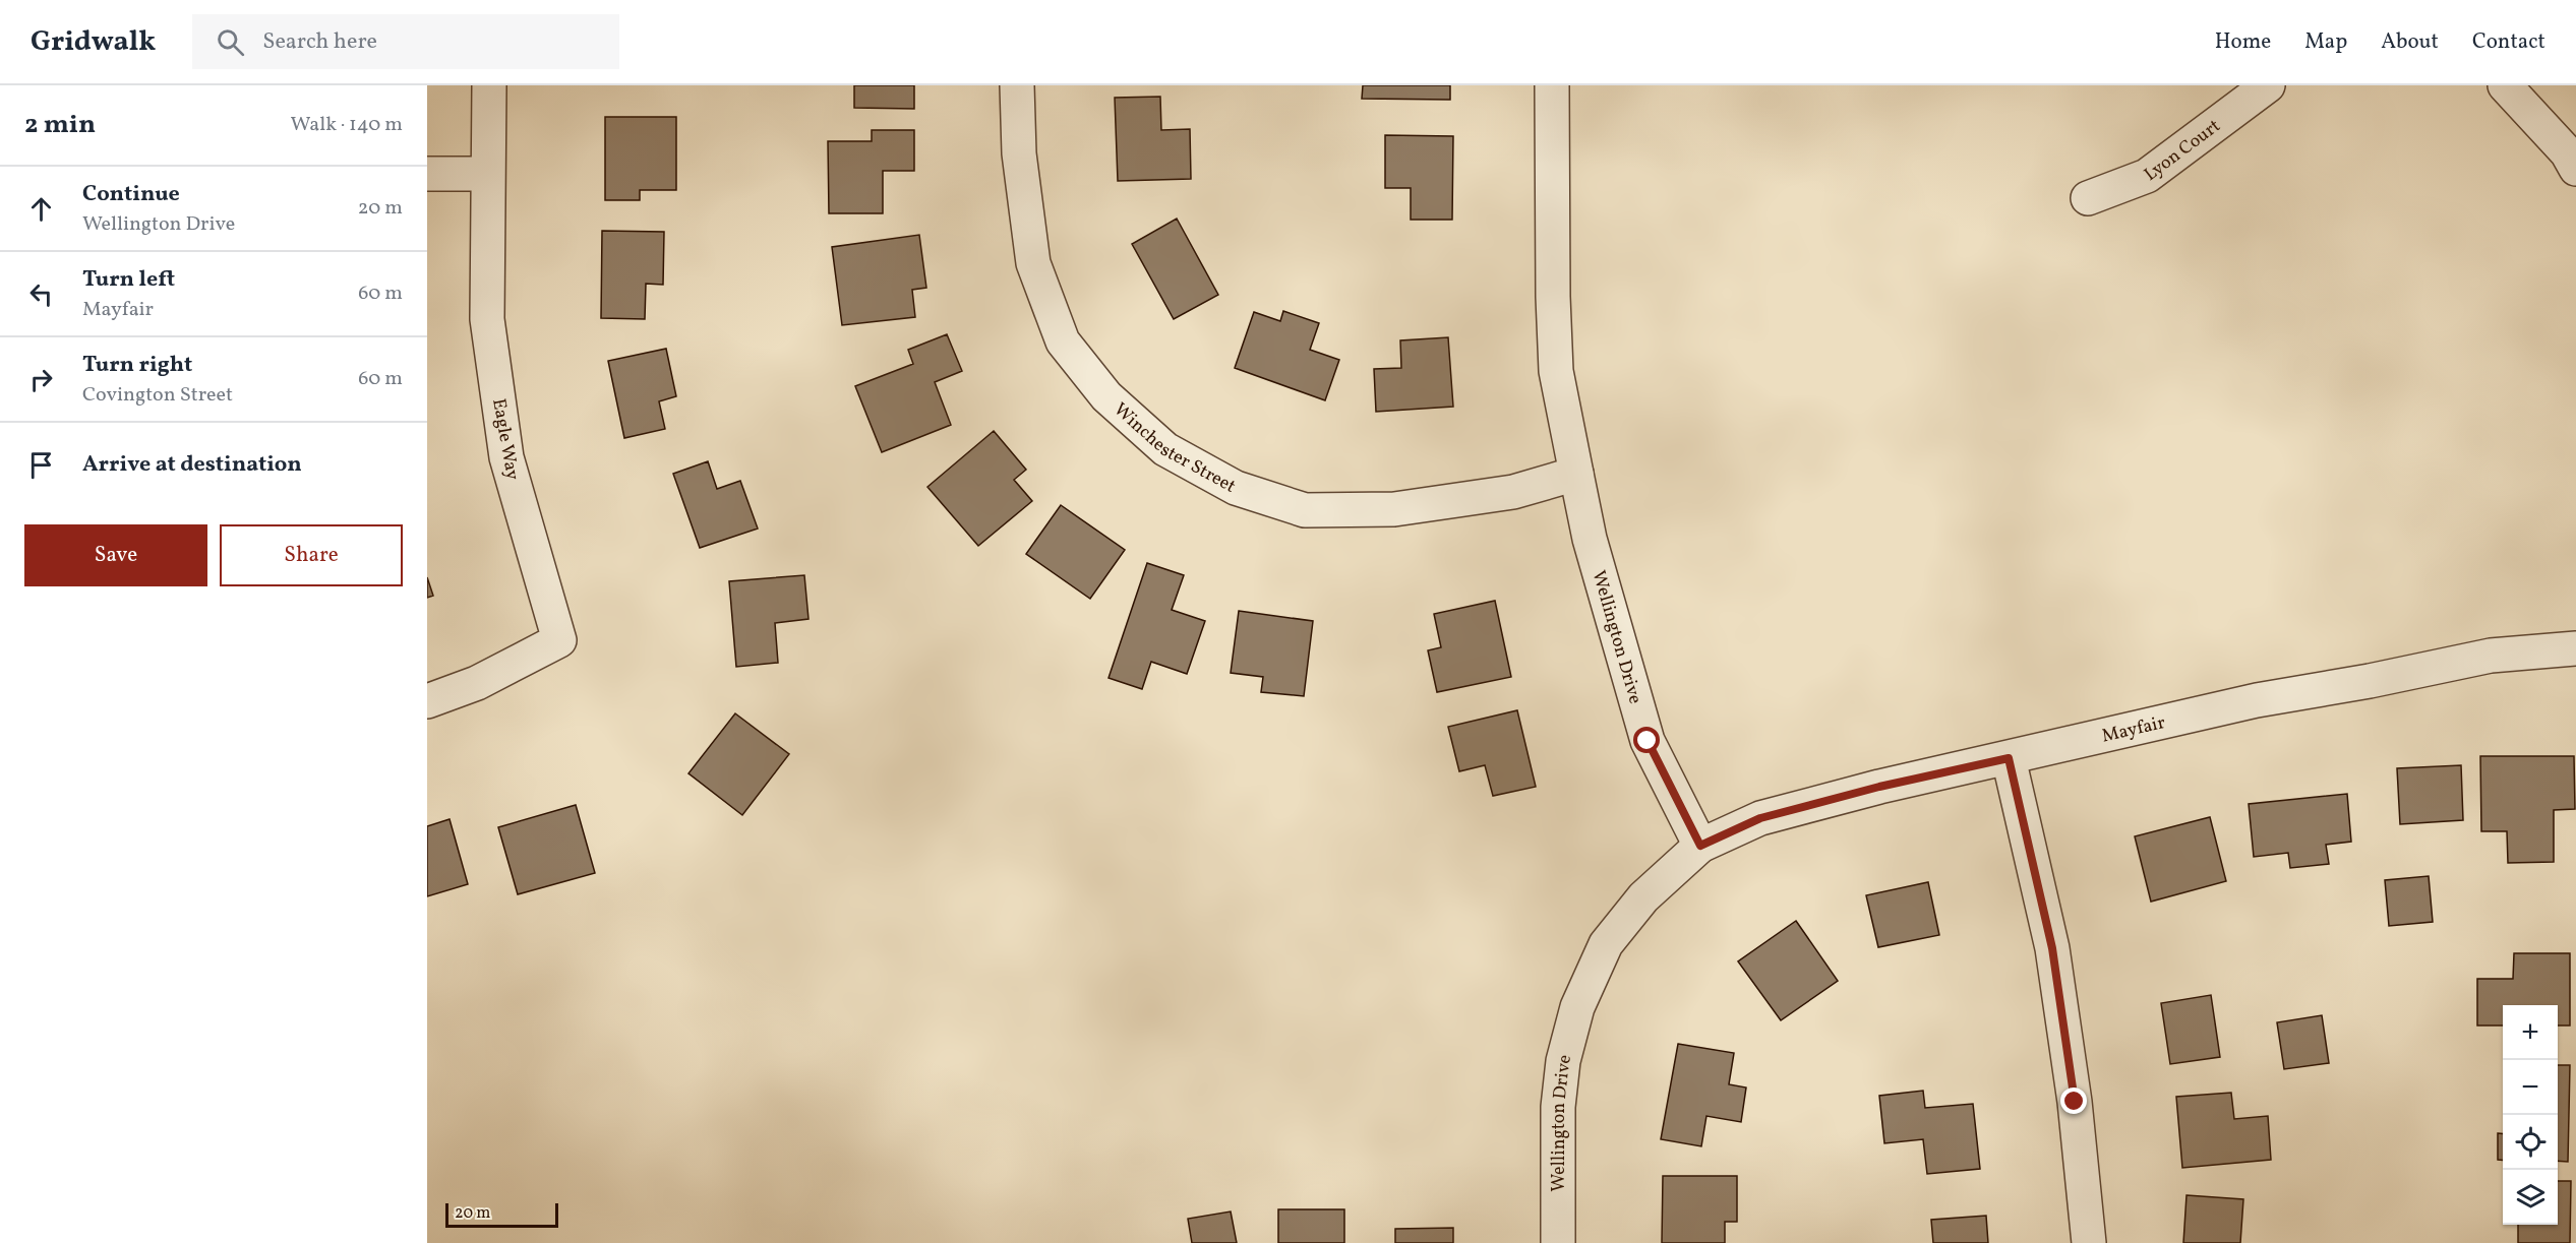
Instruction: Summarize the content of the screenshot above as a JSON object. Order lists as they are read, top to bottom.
{
  "streets": {
    "street": [
      "Lyon Court",
      "Eagle Way",
      "Winchester Street",
      "Wellington Drive",
      "Mayfair"
    ]
  },
  "crossings": [
    ["Winchester Street", "Wellington Drive"],
    ["Wellington Drive", "Mayfair"]
  ],
  "scale_bar": "20 m",
  "page": {
    "header": "Gridwalk",
    "search": "Search here",
    "nav": [
      "Home",
      "Map",
      "About",
      "Contact"
    ],
    "heading": ["2 min", "Walk · 140 m"],
    "list": [
      ["Continue", "Wellington Drive", "20 m"],
      ["Turn left", "Mayfair", "60 m"],
      ["Turn right", "Covington Street", "60 m"],
      "Arrive at destination"
    ],
    "buttons": ["Save", "Share"],
    "map_buttons": ["+", "−"],
    "scale": "20 m"
  }
}
